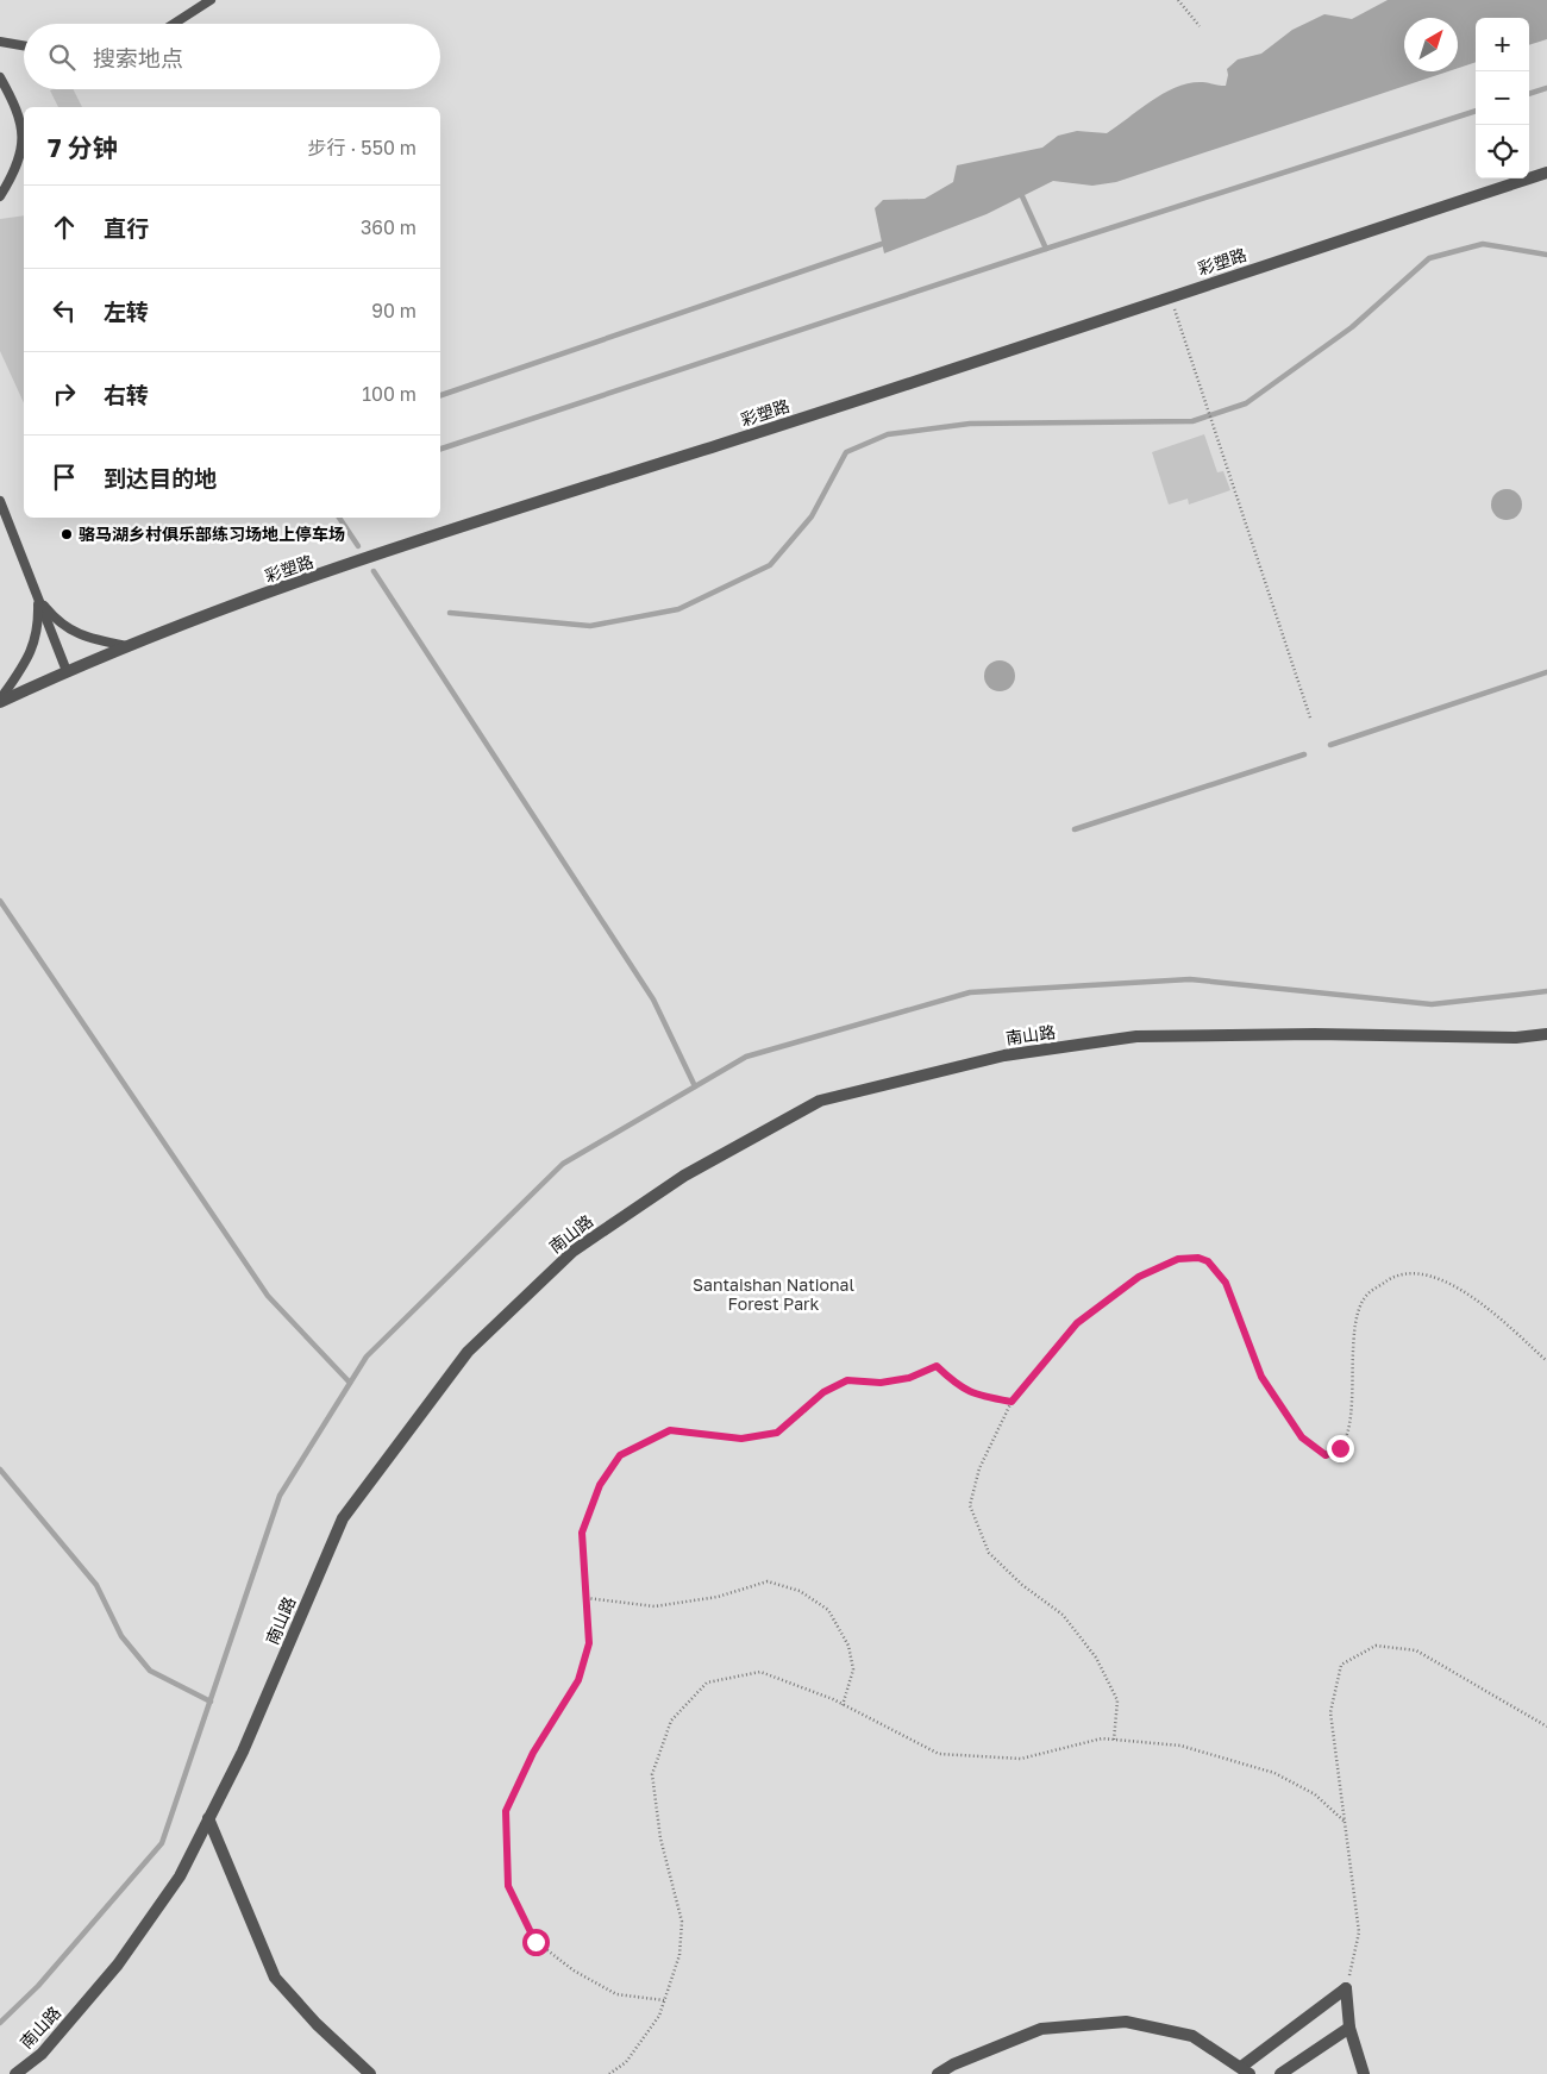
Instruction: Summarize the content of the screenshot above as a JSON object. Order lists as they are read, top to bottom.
{
  "streets": {
    "street": ["彩塑路", "南山路"]
  },
  "parks": ["Santaishan National Forest Park"],
  "places": ["骆马湖乡村俱乐部练习场地上停车场"],
  "north": "top right",
  "page": {
    "map_buttons": ["+", "−"],
    "search": "搜索地点",
    "heading": ["7 分钟", "步行 · 550 m"],
    "list": [
      ["直行", "360 m"],
      ["左转", "90 m"],
      ["右转", "100 m"],
      "到达目的地"
    ]
  }
}
